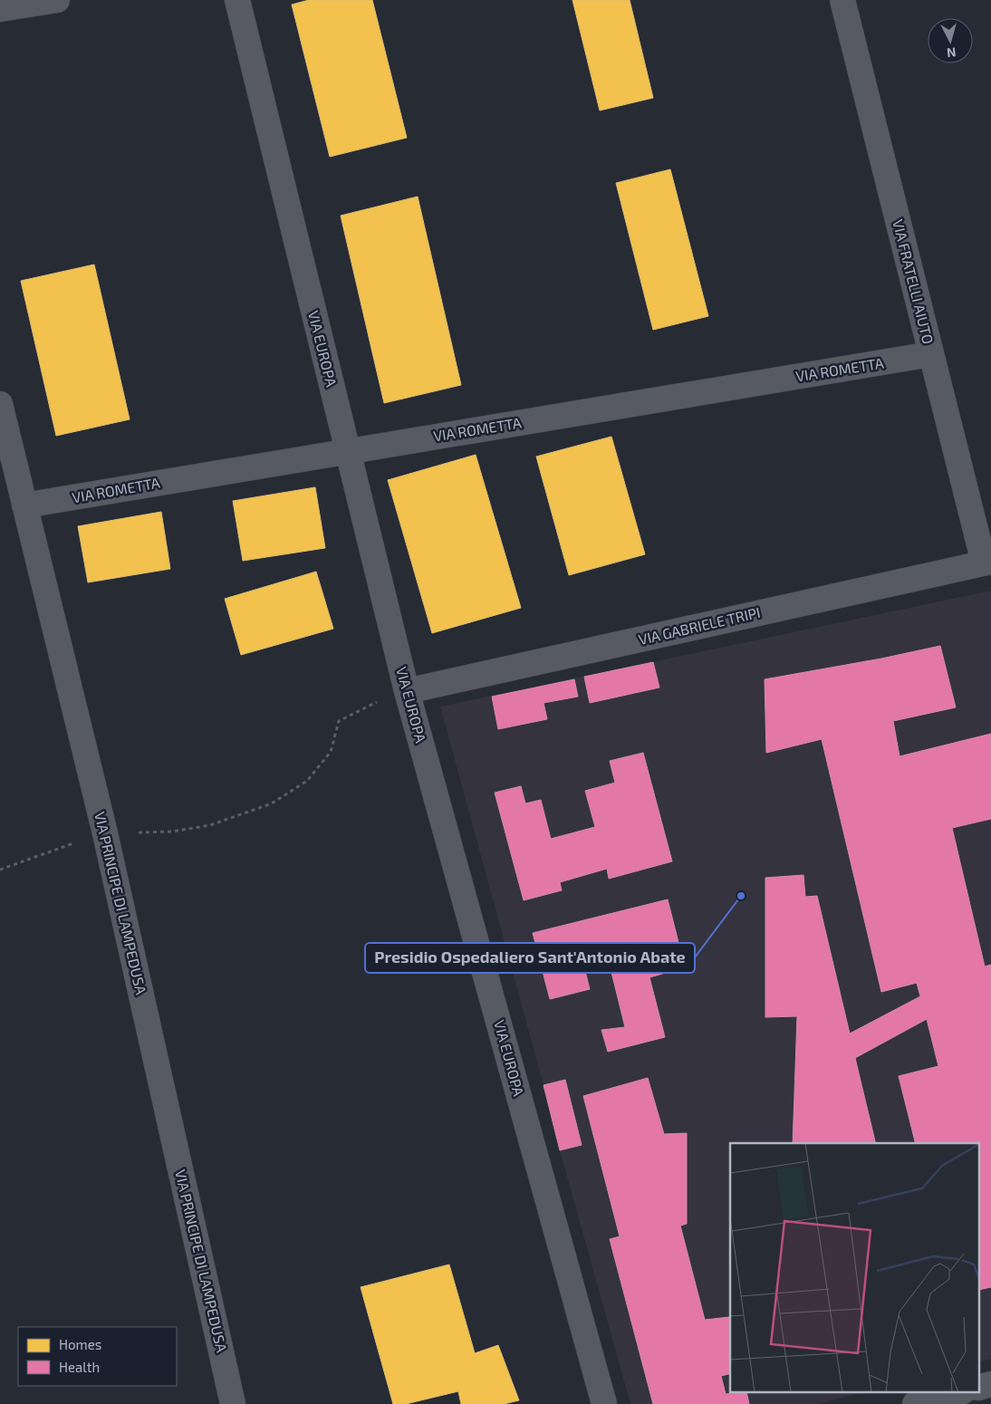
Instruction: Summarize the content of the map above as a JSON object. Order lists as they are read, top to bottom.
{
  "streets": {
    "street": [
      "VIA FRATELLI AIUTO",
      "VIA EUROPA",
      "VIA ROMETTA",
      "VIA GABRIELE TRIPI",
      "VIA PRINCIPE DI LAMPEDUSA"
    ]
  },
  "crossings": [
    ["VIA FRATELLI AIUTO", "VIA ROMETTA"],
    ["VIA FRATELLI AIUTO", "VIA GABRIELE TRIPI"],
    ["VIA EUROPA", "VIA ROMETTA"],
    ["VIA EUROPA", "VIA GABRIELE TRIPI"],
    ["VIA ROMETTA", "VIA PRINCIPE DI LAMPEDUSA"]
  ],
  "places": ["Presidio Ospedaliero Sant'Antonio Abate"],
  "legend": ["Homes", "Health"],
  "north": "bottom"
}
